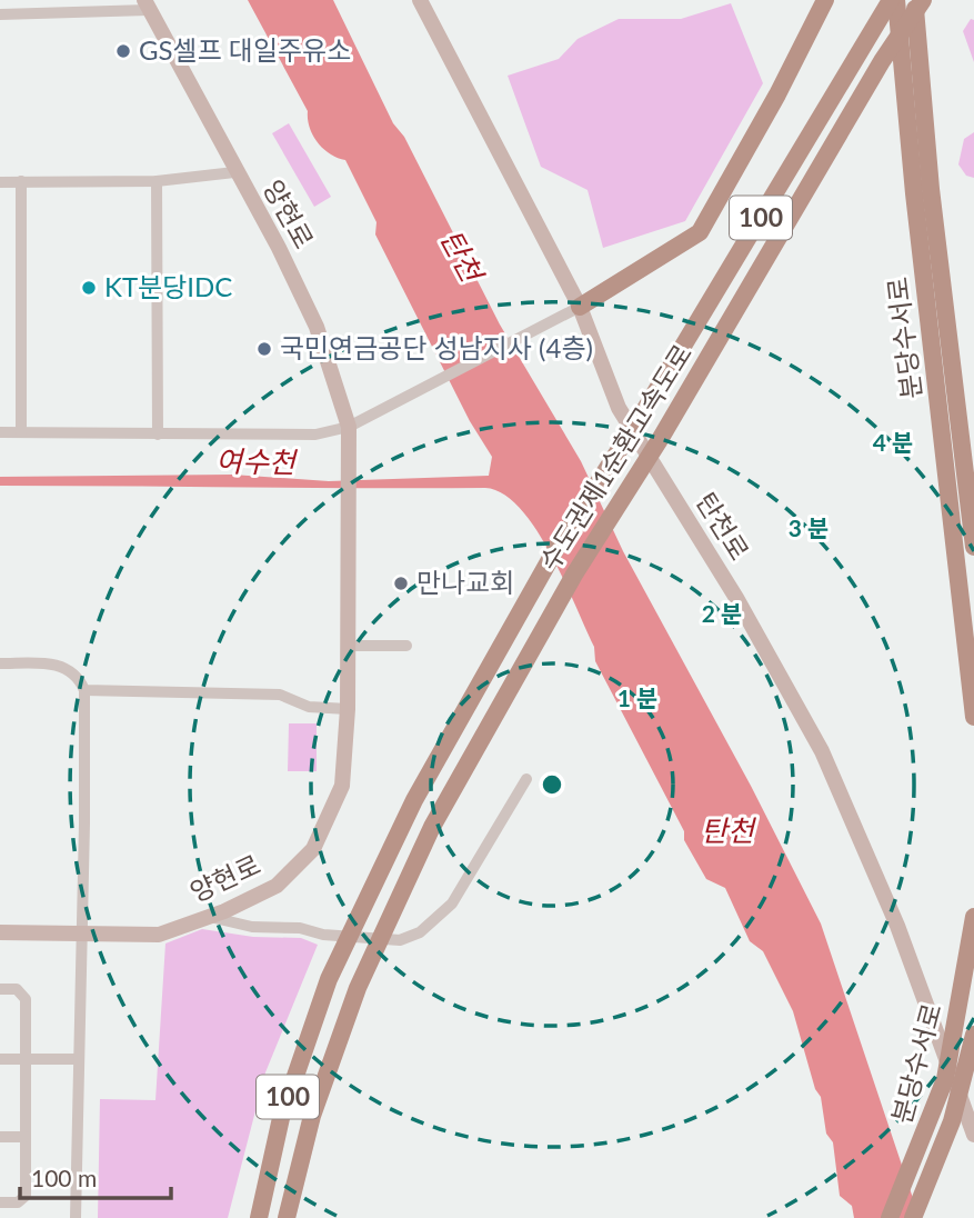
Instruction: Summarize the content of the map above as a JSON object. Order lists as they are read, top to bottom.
{
  "streets": {
    "highway": ["100", "분당수서로", "수도권제1순환고속도로"],
    "main road": ["양현로", "탄천로"]
  },
  "crossings": [
    ["분당수서로", "수도권제1순환고속도로"]
  ],
  "water": ["탄천", "여수천"],
  "places": [
    "GS셀프 대일주유소",
    "KT분당IDC",
    "국민연금공단 성남지사 (4층)",
    "만나교회"
  ],
  "scale_bar": "100 m",
  "rings": [
    "4 분",
    "3 분",
    "2 분",
    "1 분"
  ]
}
